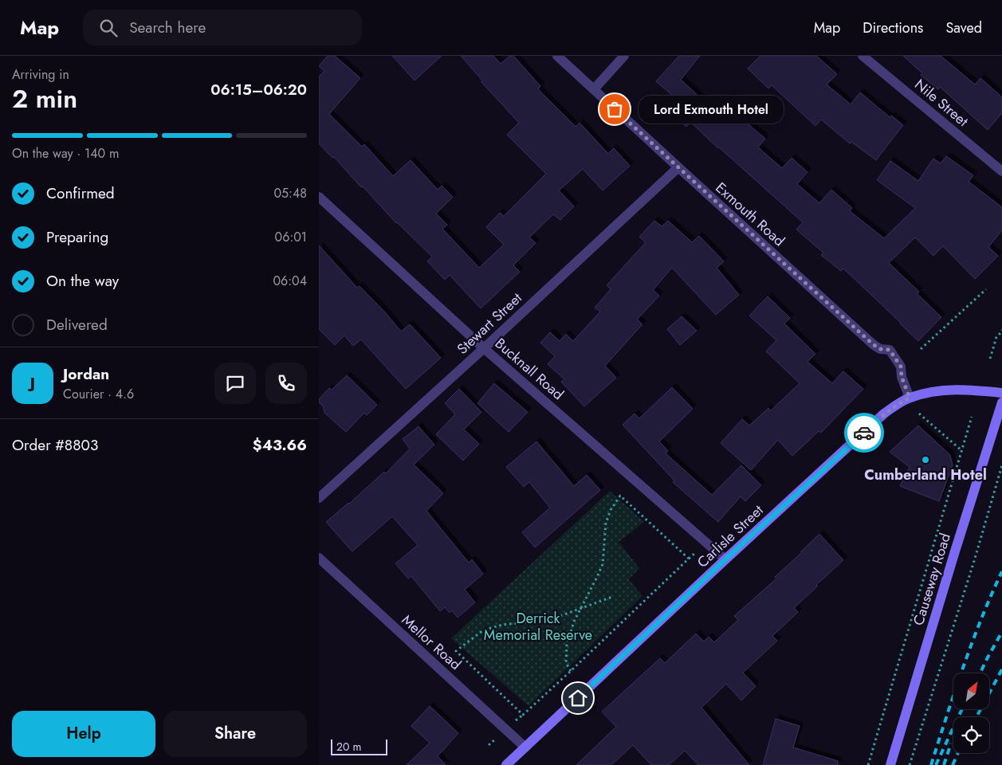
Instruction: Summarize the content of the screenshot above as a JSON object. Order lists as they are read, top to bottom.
{
  "streets": {
    "street": [
      "Nile Street",
      "Exmouth Road",
      "Stewart Street",
      "Bucknall Road",
      "Carlisle Street",
      "Causeway Road",
      "Mellor Road"
    ]
  },
  "crossings": [
    ["Exmouth Road", "Stewart Street"],
    ["Exmouth Road", "Carlisle Street"],
    ["Stewart Street", "Bucknall Road"],
    ["Bucknall Road", "Carlisle Street"],
    ["Carlisle Street", "Mellor Road"]
  ],
  "parks": ["Derrick Memorial Reserve"],
  "places": ["Lord Exmouth Hotel", "Cumberland Hotel"],
  "scale_bar": "20 m",
  "north": "top right",
  "page": {
    "header": "Map",
    "search": "Search here",
    "nav": ["Map", "Directions", "Saved"],
    "heading": ["2 min", "Arriving in", "06:15–06:20"],
    "panel": [
      "Jordan",
      "Courier · 4.6",
      "Order #8803",
      "$43.66"
    ],
    "bubble": "Lord Exmouth Hotel",
    "bar": "On the way · 140 m",
    "list": [
      ["Confirmed", "05:48"],
      ["Preparing", "06:01"],
      ["On the way", "06:04"],
      "Delivered"
    ],
    "round": "J",
    "buttons": ["Help", "Share"],
    "scale": "20 m"
  }
}
